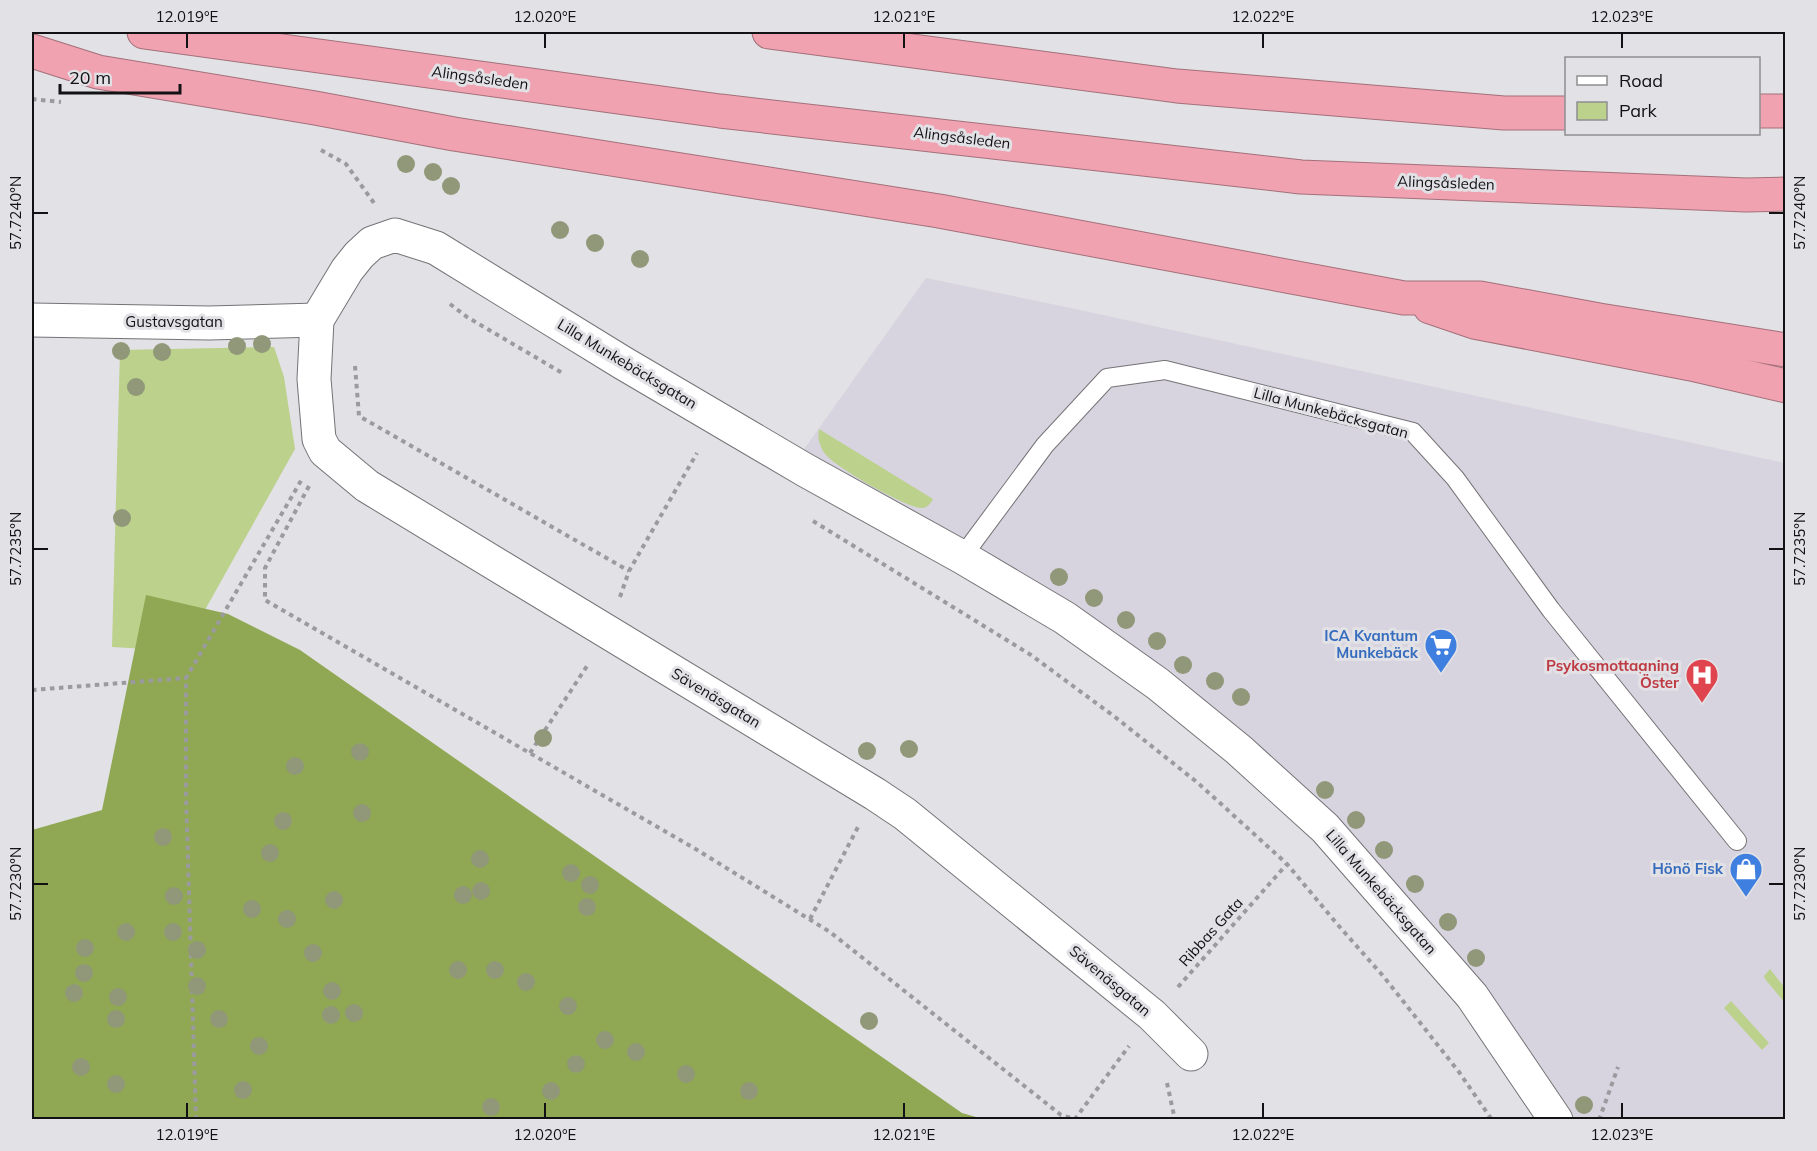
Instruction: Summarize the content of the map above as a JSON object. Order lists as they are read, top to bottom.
{
  "streets": {
    "highway": ["Alingsåsleden"],
    "street": ["Gustavsgatan", "Lilla Munkebäcksgatan", "Sävenäsgatan"],
    "path": ["Ribbas Gata"]
  },
  "crossings": [
    ["Sävenäsgatan", "Ribbas Gata"]
  ],
  "places": {
    "supermarket": ["ICA Kvantum Munkebäck"],
    "hospital": ["Psykosmottagning Öster"],
    "shop": ["Hönö Fisk"]
  },
  "legend": ["Road", "Park"],
  "scale_bar": "20 m",
  "coordinates": [
    "12.019°E",
    "12.020°E",
    "12.021°E",
    "12.022°E",
    "12.023°E",
    "57.7240°N",
    "57.7235°N",
    "57.7230°N"
  ]
}
